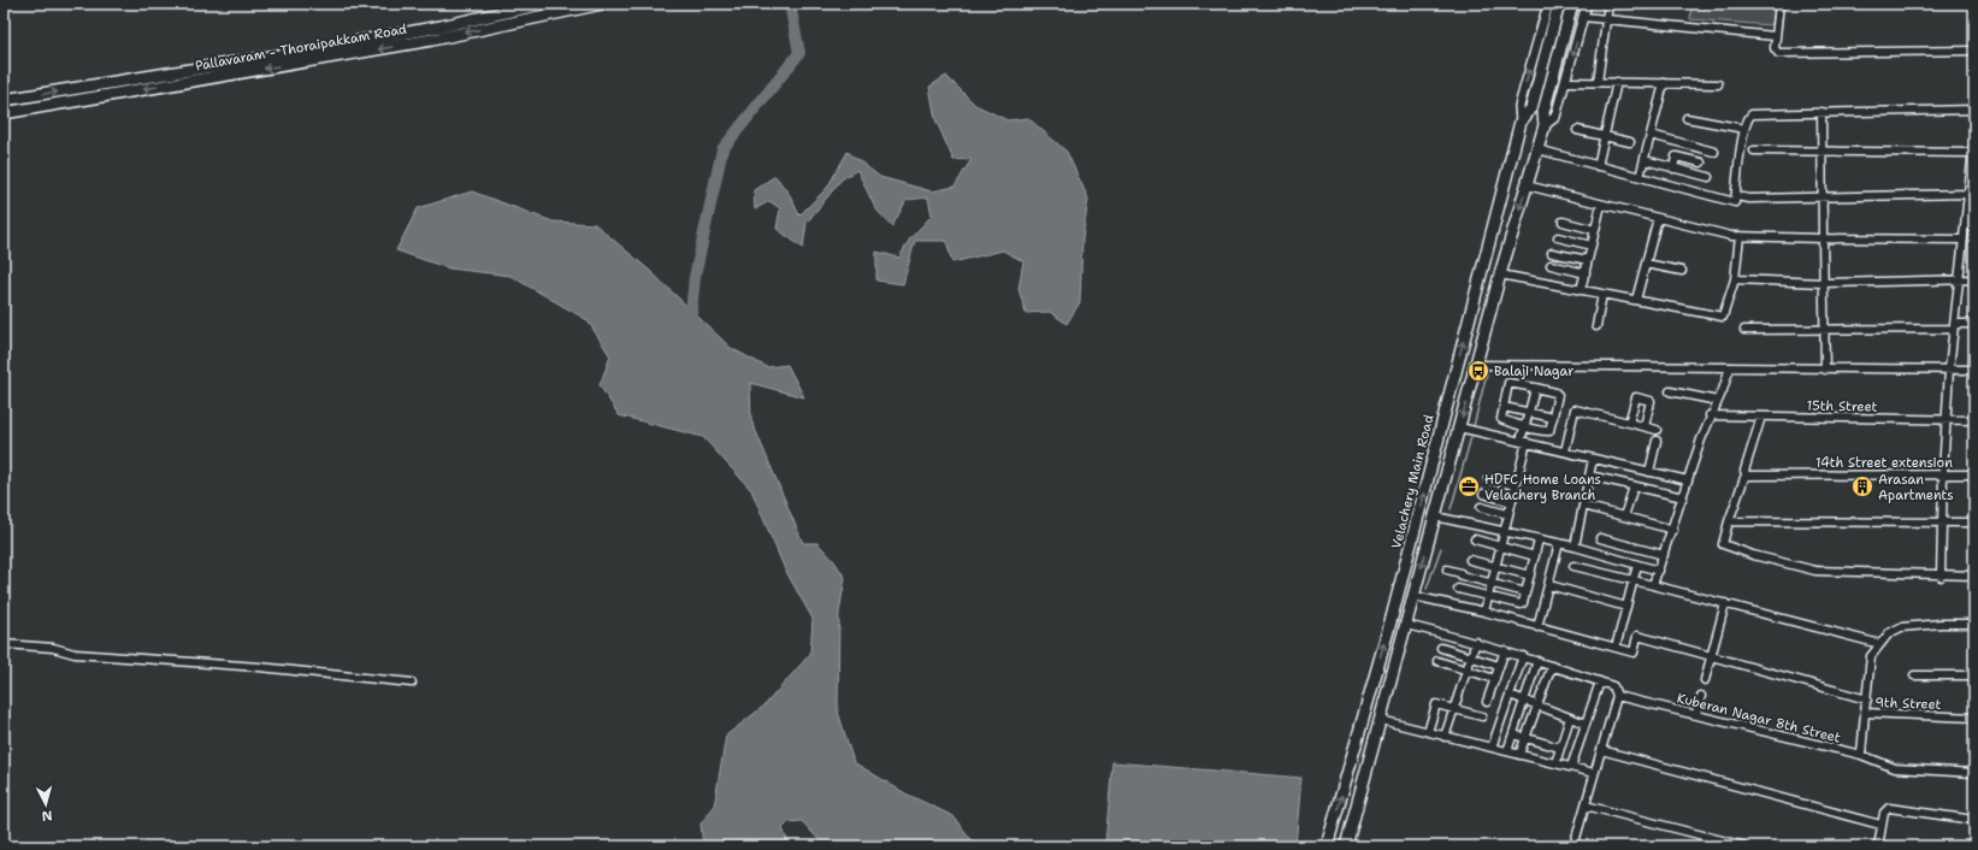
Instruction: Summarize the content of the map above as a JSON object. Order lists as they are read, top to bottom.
{
  "streets": {
    "main road": ["Pallavaram - Thoraipakkam Road", "Velachery Main Road"],
    "street": [
      "15th Street",
      "14th Street extension",
      "9th Street",
      "Kuberan Nagar 8th Street"
    ]
  },
  "places": {
    "bus stop": ["Balaji Nagar"],
    "office": ["HDFC Home Loans Velachery Branch"],
    "building": ["Arasan Apartments"]
  },
  "north": "bottom"
}
